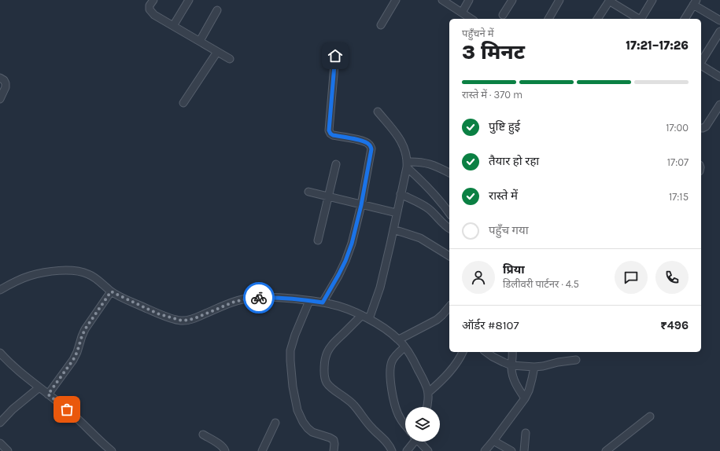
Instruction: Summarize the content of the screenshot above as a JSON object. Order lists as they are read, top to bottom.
{
  "page": {
    "heading": ["3 मिनट", "पहुँचने में", "17:21–17:26"],
    "panel": [
      "प्रिया",
      "डिलीवरी पार्टनर · 4.5",
      "ऑर्डर #8107",
      "₹496"
    ],
    "bar": "रास्ते में · 370 m",
    "list": [
      ["पुष्टि हुई", "17:00"],
      ["तैयार हो रहा", "17:07"],
      ["रास्ते में", "17:15"],
      "पहुँच गया"
    ]
  }
}
